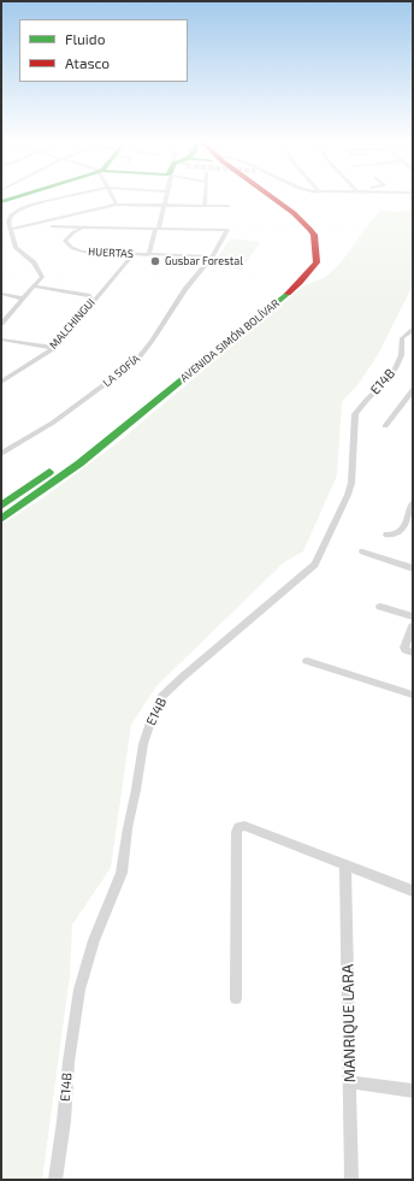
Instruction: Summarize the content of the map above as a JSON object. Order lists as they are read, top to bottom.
{
  "streets": {
    "main road": ["AVENIDA SIMÓN BOLÍVAR"],
    "street": [
      "HUERTAS",
      "MALCHINGUI",
      "LA SOFÍA",
      "E14B",
      "MANRIQUE LARA"
    ]
  },
  "crossings": [
    ["HUERTAS", "MALCHINGUI"],
    ["HUERTAS", "LA SOFÍA"]
  ],
  "places": ["Gusbar Forestal"],
  "legend": ["Fluido", "Atasco"]
}
